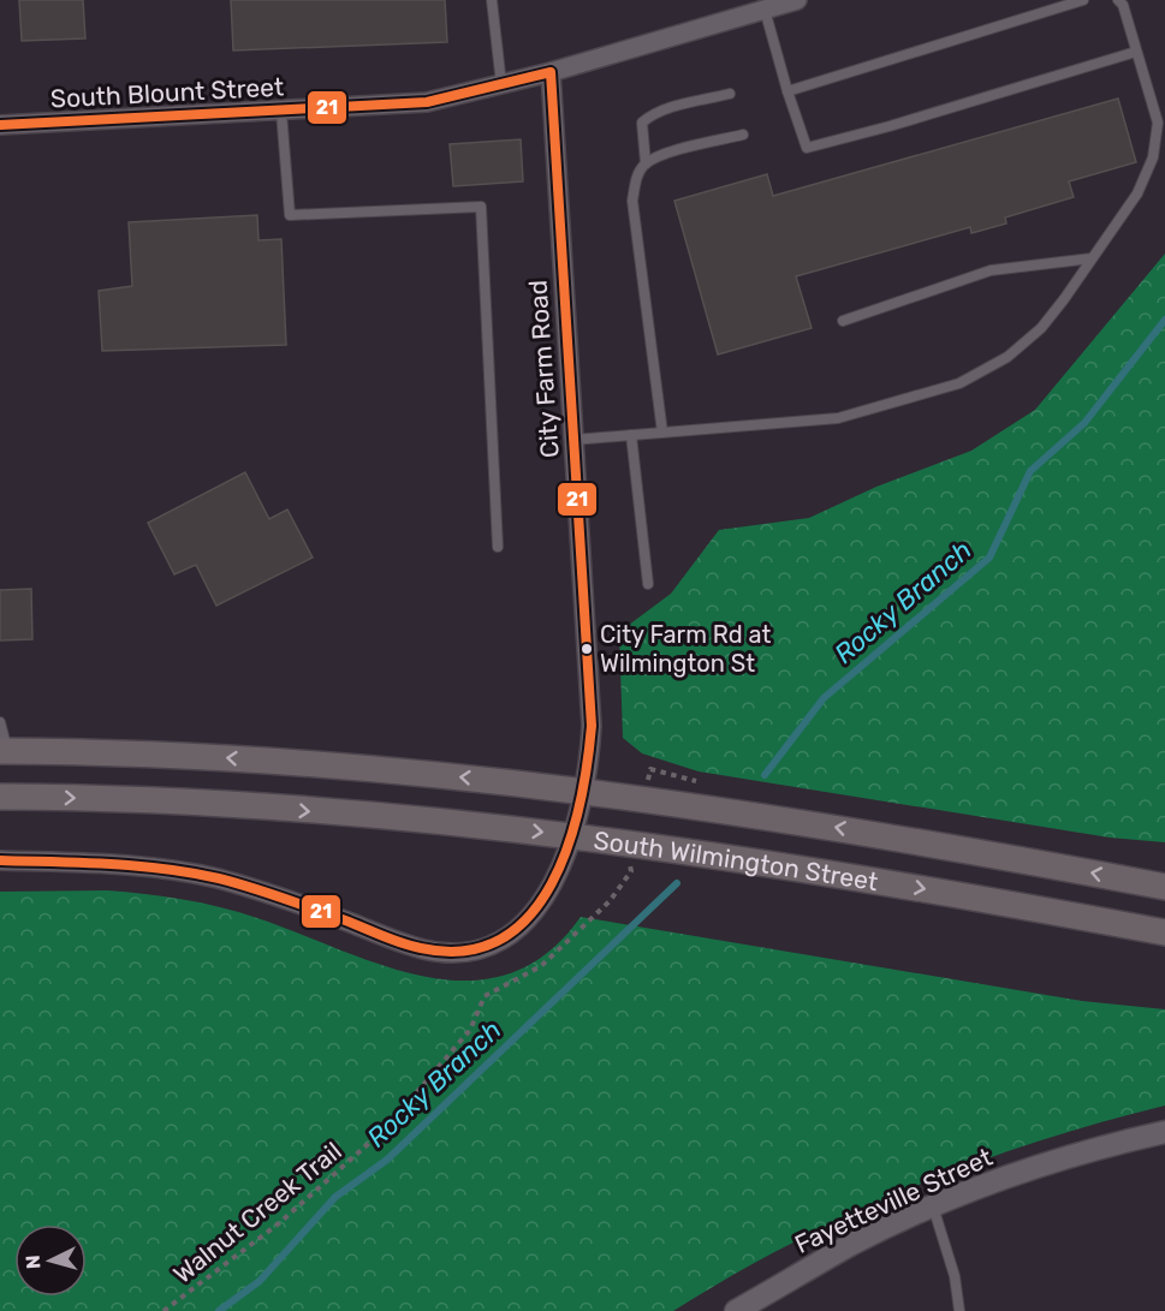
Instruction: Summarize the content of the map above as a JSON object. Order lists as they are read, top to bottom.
{
  "streets": {
    "main road": ["South Wilmington Street"],
    "street": ["South Blount Street", "City Farm Road", "Fayetteville Street"],
    "path": ["Walnut Creek Trail"]
  },
  "crossings": [
    ["South Blount Street", "City Farm Road"],
    ["City Farm Road", "South Wilmington Street"]
  ],
  "water": ["Rocky Branch"],
  "places": ["City Farm Rd at Wilmington St"],
  "lines": ["transit line 21"],
  "north": "left"
}
